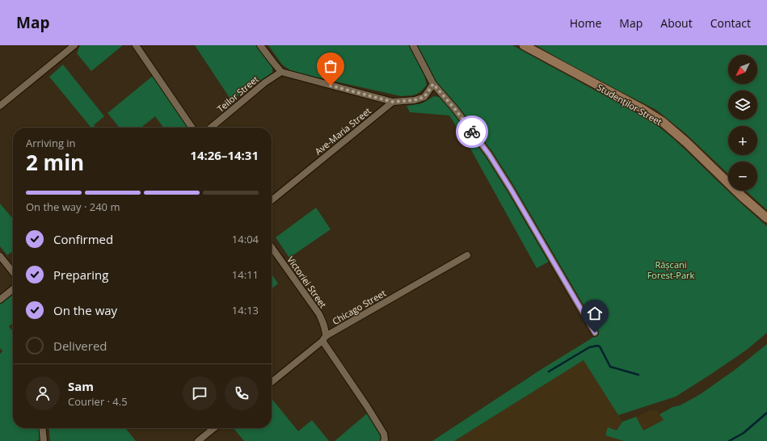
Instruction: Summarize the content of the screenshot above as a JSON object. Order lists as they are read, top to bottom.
{
  "streets": {
    "main road": ["Studenților Street"],
    "street": [
      "Teilor Street",
      "Ave-Maria Street",
      "Victoriei Street",
      "Chicago Street"
    ]
  },
  "crossings": [
    ["Victoriei Street", "Chicago Street"]
  ],
  "parks": ["Râșcani Forest-Park"],
  "north": "bottom left",
  "page": {
    "header": "Map",
    "nav": [
      "Home",
      "Map",
      "About",
      "Contact"
    ],
    "map_buttons": ["+", "−"],
    "heading": ["2 min", "Arriving in", "14:26–14:31"],
    "panel": ["Sam", "Courier · 4.5"],
    "bar": "On the way · 240 m",
    "list": [
      ["Confirmed", "14:04"],
      ["Preparing", "14:11"],
      ["On the way", "14:13"],
      "Delivered"
    ]
  }
}
